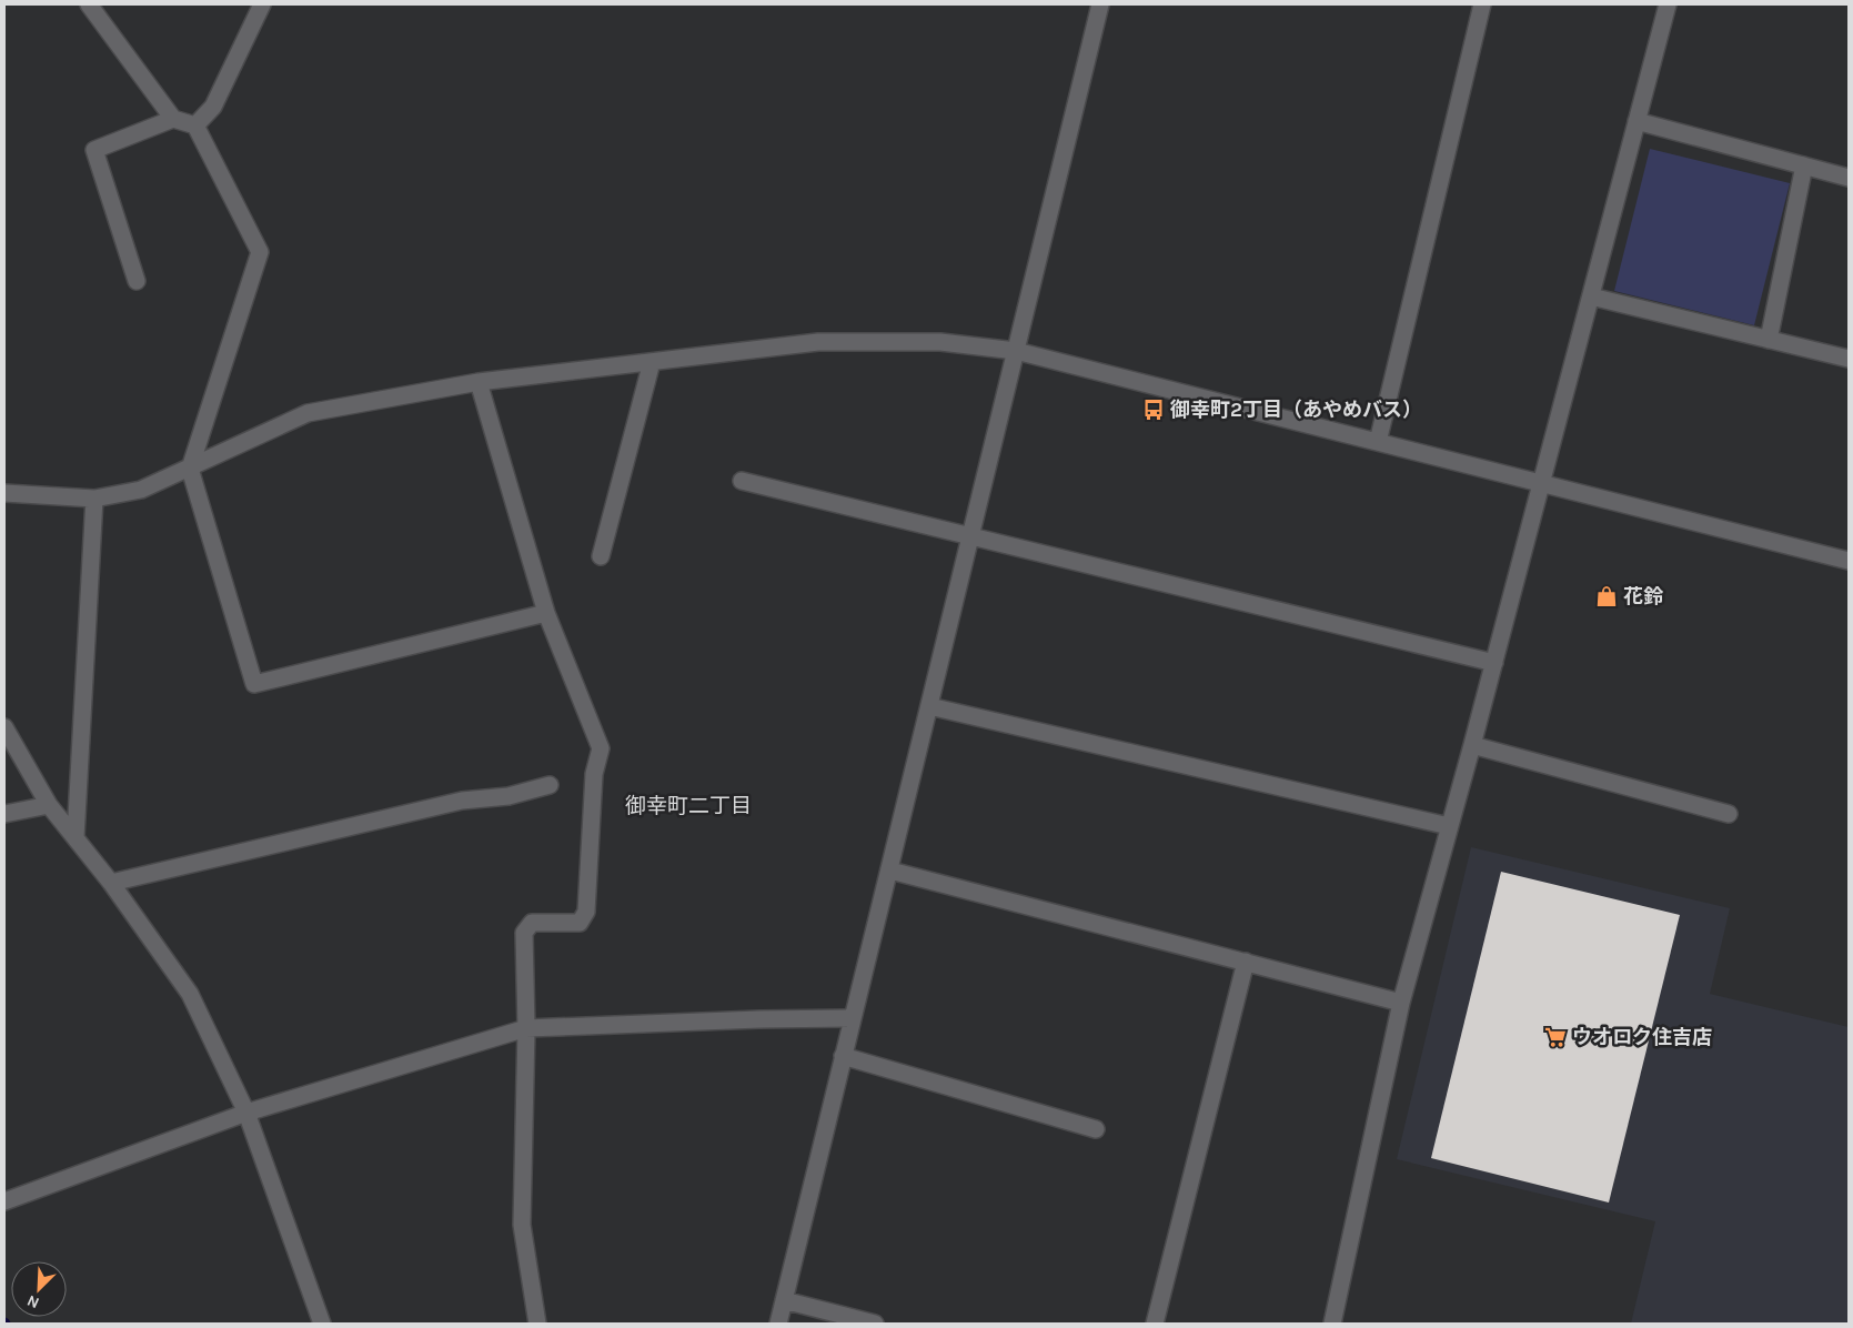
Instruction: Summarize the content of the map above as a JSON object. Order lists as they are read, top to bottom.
{
  "districts": ["御幸町二丁目"],
  "places": {
    "bus stop": ["御幸町2丁目（あやめバス）"],
    "shop": ["花鈴"],
    "supermarket": ["ウオロク住吉店"]
  },
  "north": "bottom left"
}
